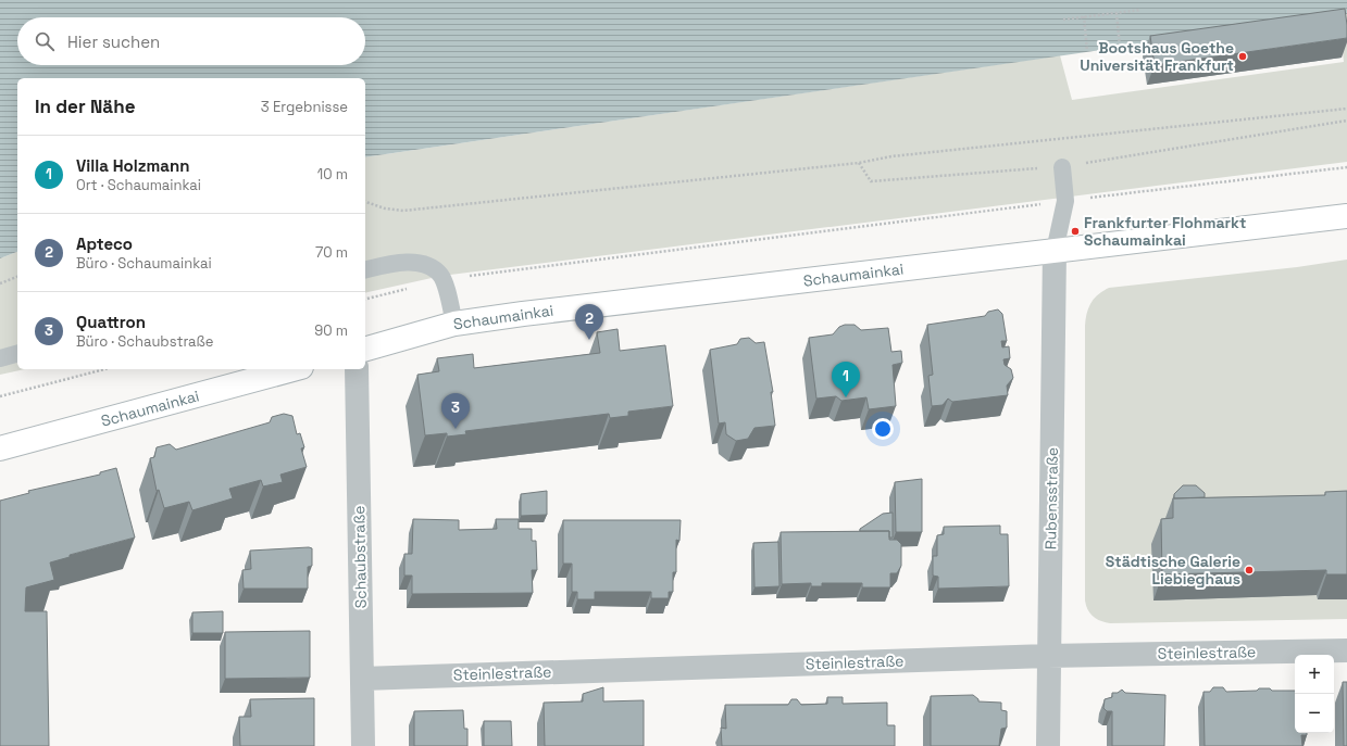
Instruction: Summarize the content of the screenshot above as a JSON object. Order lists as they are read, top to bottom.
{
  "streets": {
    "street": [
      "Schaumainkai",
      "Rubensstraße",
      "Schaubstraße",
      "Steinlestraße"
    ]
  },
  "crossings": [
    ["Schaumainkai", "Rubensstraße"],
    ["Rubensstraße", "Steinlestraße"],
    ["Schaubstraße", "Steinlestraße"]
  ],
  "places": ["Bootshaus Goethe Universität Frankfurt", "Frankfurter Flohmarkt Schaumainkai", "Städtische Galerie Liebieghaus"],
  "page": {
    "search": "Hier suchen",
    "heading": ["In der Nähe", "3 Ergebnisse"],
    "list": [
      {
        "mark": "1",
        "name": "Villa Holzmann",
        "note": "Ort · Schaumainkai",
        "value": "10 m"
      },
      {
        "mark": "2",
        "name": "Apteco",
        "note": "Büro · Schaumainkai",
        "value": "70 m"
      },
      {
        "mark": "3",
        "name": "Quattron",
        "note": "Büro · Schaubstraße",
        "value": "90 m"
      }
    ],
    "pins": ["2", "1", "3"],
    "map_buttons": ["+", "−"]
  }
}
